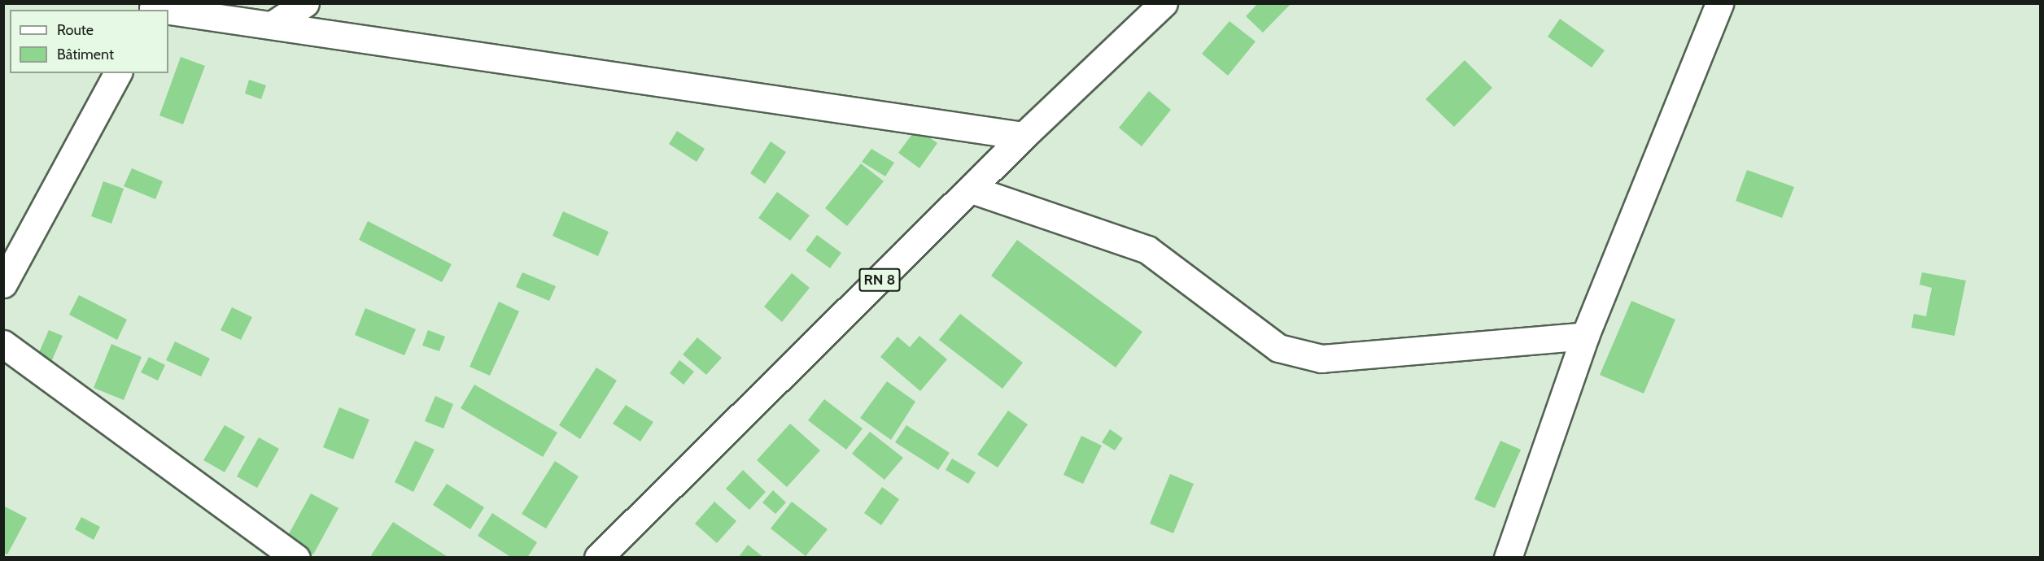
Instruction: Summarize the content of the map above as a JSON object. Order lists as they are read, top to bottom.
{
  "streets": {
    "street": ["RN 8"]
  },
  "legend": ["Route", "Bâtiment"]
}
